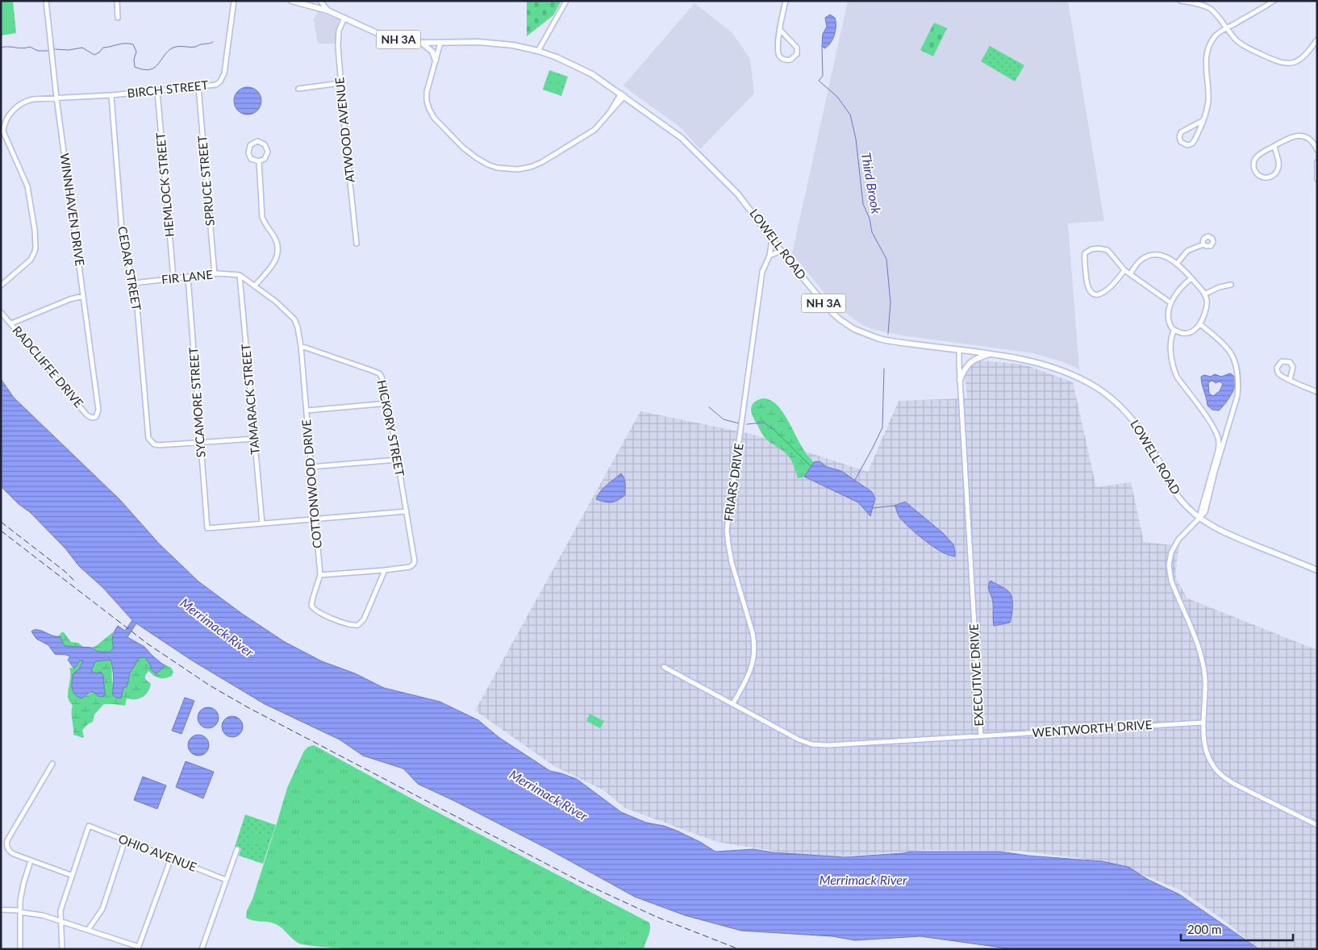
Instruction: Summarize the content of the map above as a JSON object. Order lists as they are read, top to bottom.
{
  "streets": {
    "main road": ["NH 3A", "LOWELL ROAD"],
    "street": [
      "BIRCH STREET",
      "ATWOOD AVENUE",
      "SPRUCE STREET",
      "HEMLOCK STREET",
      "WINNHAVEN DRIVE",
      "CEDAR STREET",
      "FIR LANE",
      "RADCLIFFE DRIVE",
      "TAMARACK STREET",
      "SYCAMORE STREET",
      "HICKORY STREET",
      "FRIARS DRIVE",
      "COTTONWOOD DRIVE",
      "EXECUTIVE DRIVE",
      "WENTWORTH DRIVE",
      "OHIO AVENUE"
    ]
  },
  "crossings": [
    ["BIRCH STREET", "SPRUCE STREET"],
    ["BIRCH STREET", "HEMLOCK STREET"],
    ["BIRCH STREET", "WINNHAVEN DRIVE"],
    ["BIRCH STREET", "CEDAR STREET"],
    ["ATWOOD AVENUE", "LOWELL ROAD"],
    ["SPRUCE STREET", "FIR LANE"],
    ["HEMLOCK STREET", "FIR LANE"],
    ["WINNHAVEN DRIVE", "RADCLIFFE DRIVE"],
    ["LOWELL ROAD", "FRIARS DRIVE"],
    ["LOWELL ROAD", "EXECUTIVE DRIVE"],
    ["CEDAR STREET", "FIR LANE"],
    ["CEDAR STREET", "SYCAMORE STREET"],
    ["FIR LANE", "TAMARACK STREET"],
    ["FIR LANE", "SYCAMORE STREET"],
    ["FIR LANE", "COTTONWOOD DRIVE"],
    ["TAMARACK STREET", "SYCAMORE STREET"],
    ["TAMARACK STREET", "COTTONWOOD DRIVE"],
    ["HICKORY STREET", "COTTONWOOD DRIVE"],
    ["FRIARS DRIVE", "EXECUTIVE DRIVE"],
    ["EXECUTIVE DRIVE", "WENTWORTH DRIVE"]
  ],
  "water": ["Third Brook", "Merrimack River"],
  "scale_bar": "200 m"
}
